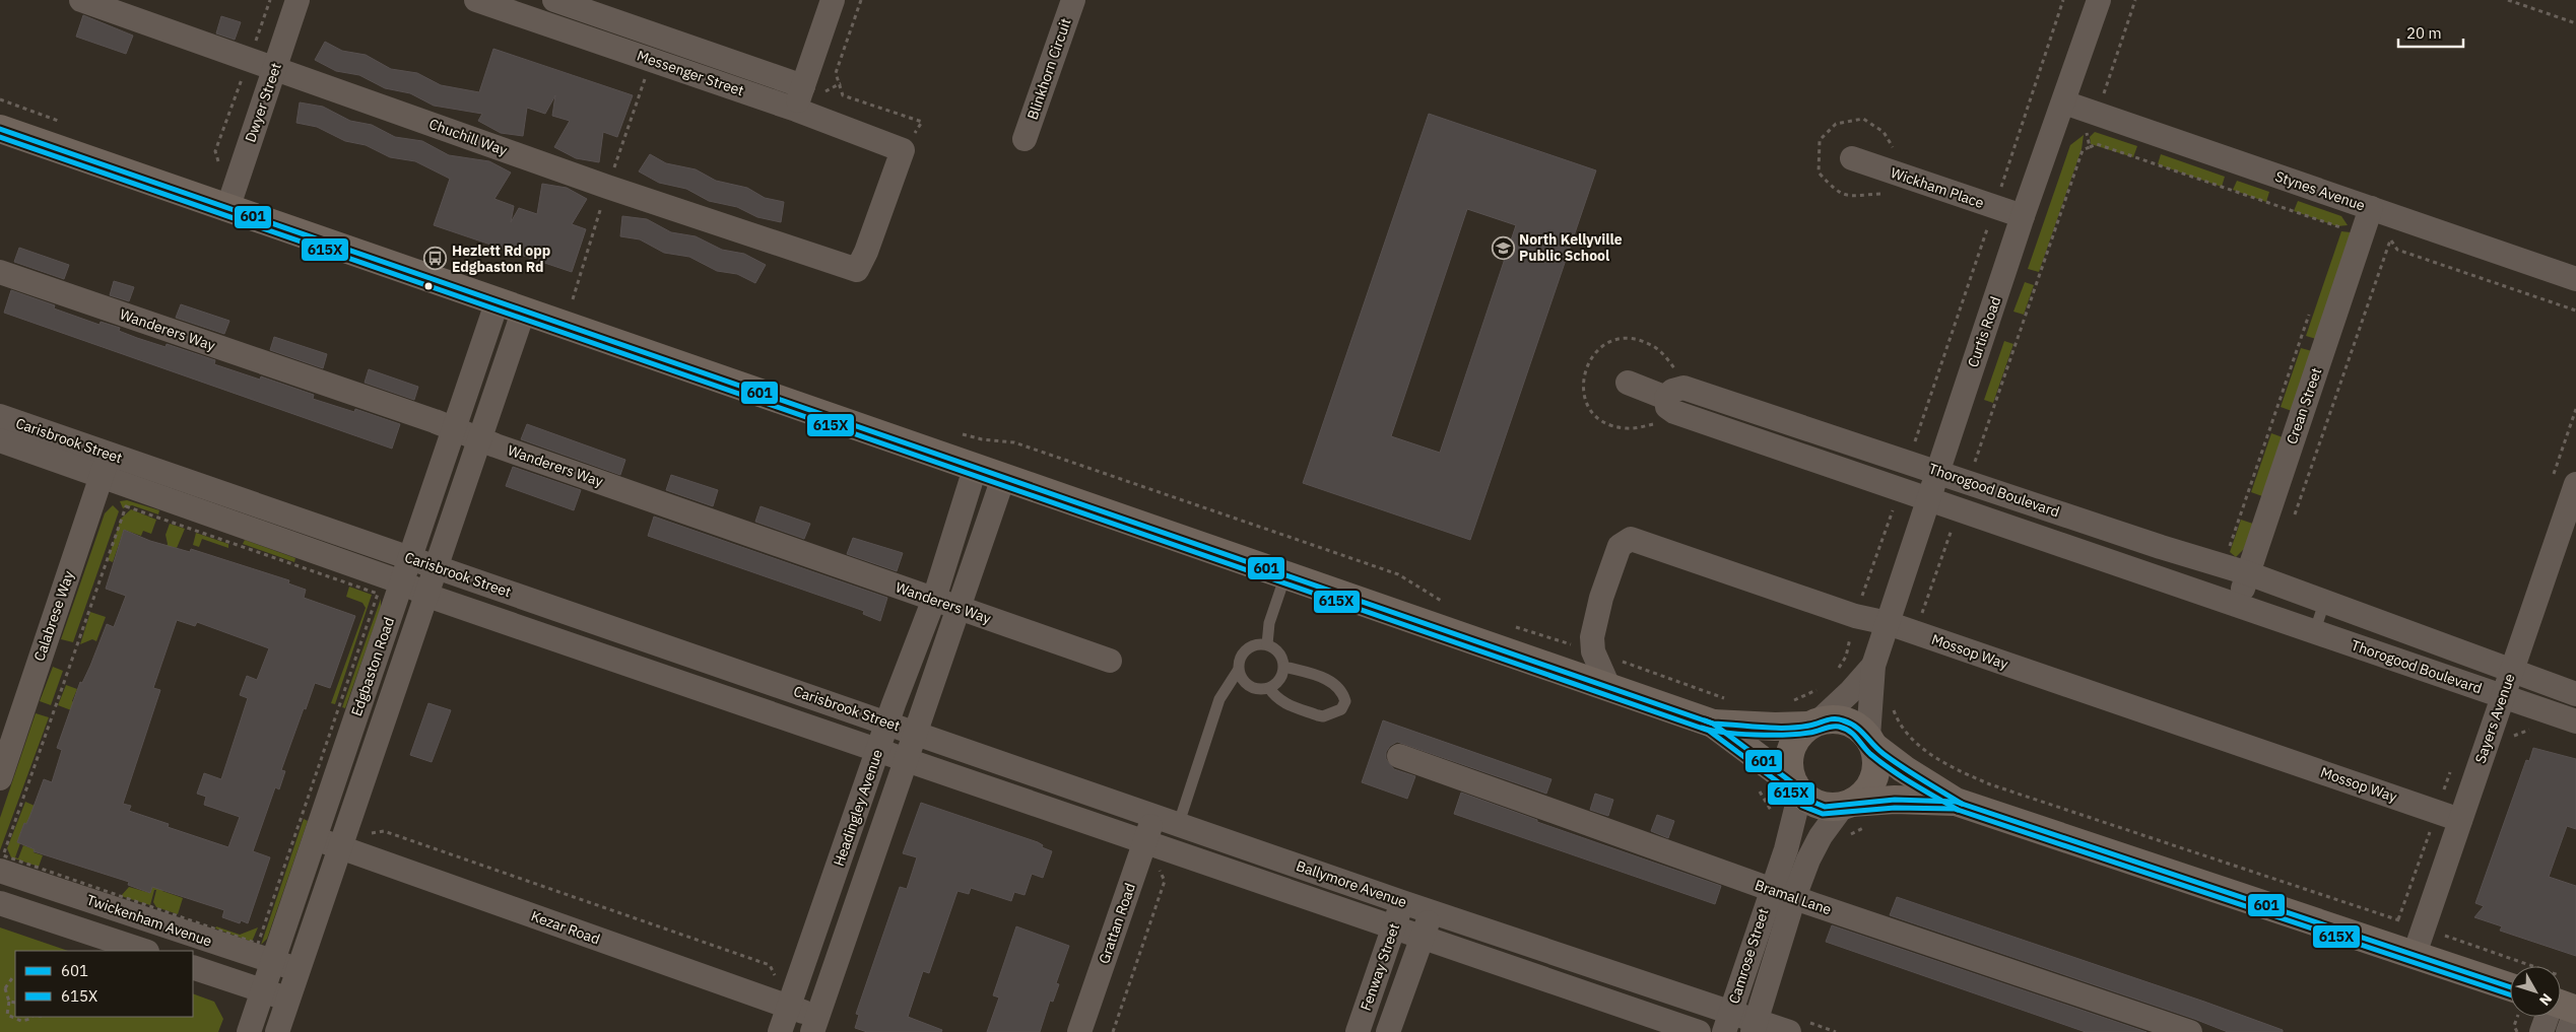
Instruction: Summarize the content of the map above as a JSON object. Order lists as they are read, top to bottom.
{
  "streets": {
    "street": [
      "Blinkhorn Circuit",
      "Messenger Street",
      "Dwyer Street",
      "Chuchill Way",
      "Wickham Place",
      "Stynes Avenue",
      "Wanderers Way",
      "Curtis Road",
      "Crean Street",
      "Carisbrook Street",
      "Thorogood Boulevard",
      "Calabrese Way",
      "Mossop Way",
      "Edgbaston Road",
      "Sayers Avenue",
      "Headingley Avenue",
      "Ballymore Avenue",
      "Bramal Lane",
      "Twickenham Avenue",
      "Grattan Road",
      "Kezar Road",
      "Camrose Street",
      "Fenway Street"
    ]
  },
  "crossings": [
    ["Messenger Street", "Chuchill Way"],
    ["Dwyer Street", "Chuchill Way"],
    ["Wickham Place", "Curtis Road"],
    ["Stynes Avenue", "Curtis Road"],
    ["Stynes Avenue", "Crean Street"],
    ["Wanderers Way", "Edgbaston Road"],
    ["Wanderers Way", "Headingley Avenue"],
    ["Curtis Road", "Thorogood Boulevard"],
    ["Curtis Road", "Mossop Way"],
    ["Curtis Road", "Camrose Street"],
    ["Crean Street", "Thorogood Boulevard"],
    ["Carisbrook Street", "Calabrese Way"],
    ["Carisbrook Street", "Edgbaston Road"],
    ["Carisbrook Street", "Headingley Avenue"],
    ["Carisbrook Street", "Ballymore Avenue"],
    ["Thorogood Boulevard", "Sayers Avenue"],
    ["Mossop Way", "Sayers Avenue"],
    ["Edgbaston Road", "Twickenham Avenue"],
    ["Edgbaston Road", "Kezar Road"],
    ["Headingley Avenue", "Kezar Road"],
    ["Ballymore Avenue", "Grattan Road"],
    ["Ballymore Avenue", "Camrose Street"],
    ["Ballymore Avenue", "Fenway Street"],
    ["Bramal Lane", "Camrose Street"]
  ],
  "places": {
    "school or university": ["North Kellyville Public School"],
    "bus stop": ["Hezlett Rd opp Edgbaston Rd"]
  },
  "lines": ["transit line 601", "transit line 615X"],
  "legend": ["601", "615X"],
  "scale_bar": "20 m",
  "north": "bottom right"
}
